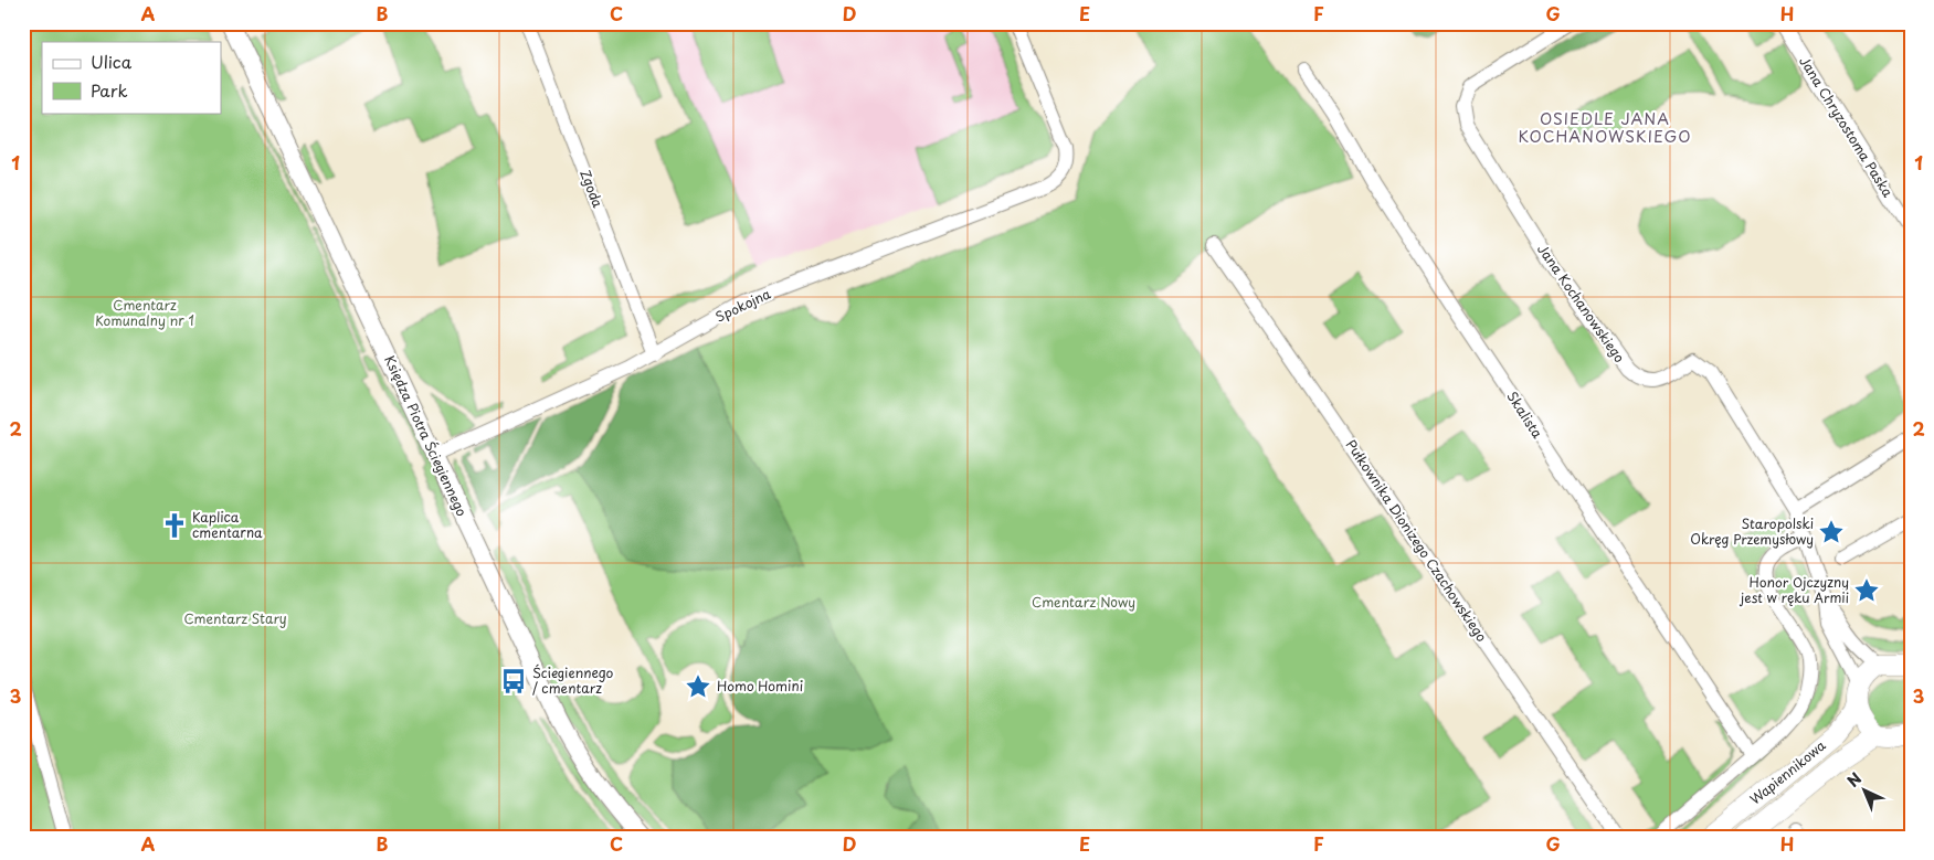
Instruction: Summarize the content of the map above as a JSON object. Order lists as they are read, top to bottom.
{
  "streets": {
    "main road": ["Wapiennikowa"],
    "street": [
      "Jana Chryzostoma Paska",
      "Zgoda",
      "Jana Kochanowskiego",
      "Spokojna",
      "Skalista",
      "Księdza Piotra Ściegiennego",
      "Pułkownika Dionizego Czachowskiego"
    ]
  },
  "crossings": [
    ["Zgoda", "Spokojna"],
    ["Jana Kochanowskiego", "Wapiennikowa"],
    ["Spokojna", "Księdza Piotra Ściegiennego"]
  ],
  "districts": ["OSIEDLE JANA KOCHANOWSKIEGO"],
  "parks": ["Cmentarz Komunalny nr 1", "Cmentarz Nowy", "Cmentarz Stary"],
  "places": {
    "church": ["Kaplica cmentarna"],
    "place": ["Staropolski Okręg Przemysłowy", "Honor Ojczyzny jest w ręku Armii", "Homo Homini"],
    "bus stop": ["Ściegiennego / cmentarz"]
  },
  "legend": ["Ulica", "Park"],
  "north": "top left",
  "grid": {
    "columns": [
      "A",
      "B",
      "C",
      "D",
      "E",
      "F",
      "G",
      "H"
    ],
    "rows": ["1", "2", "3"]
  }
}
